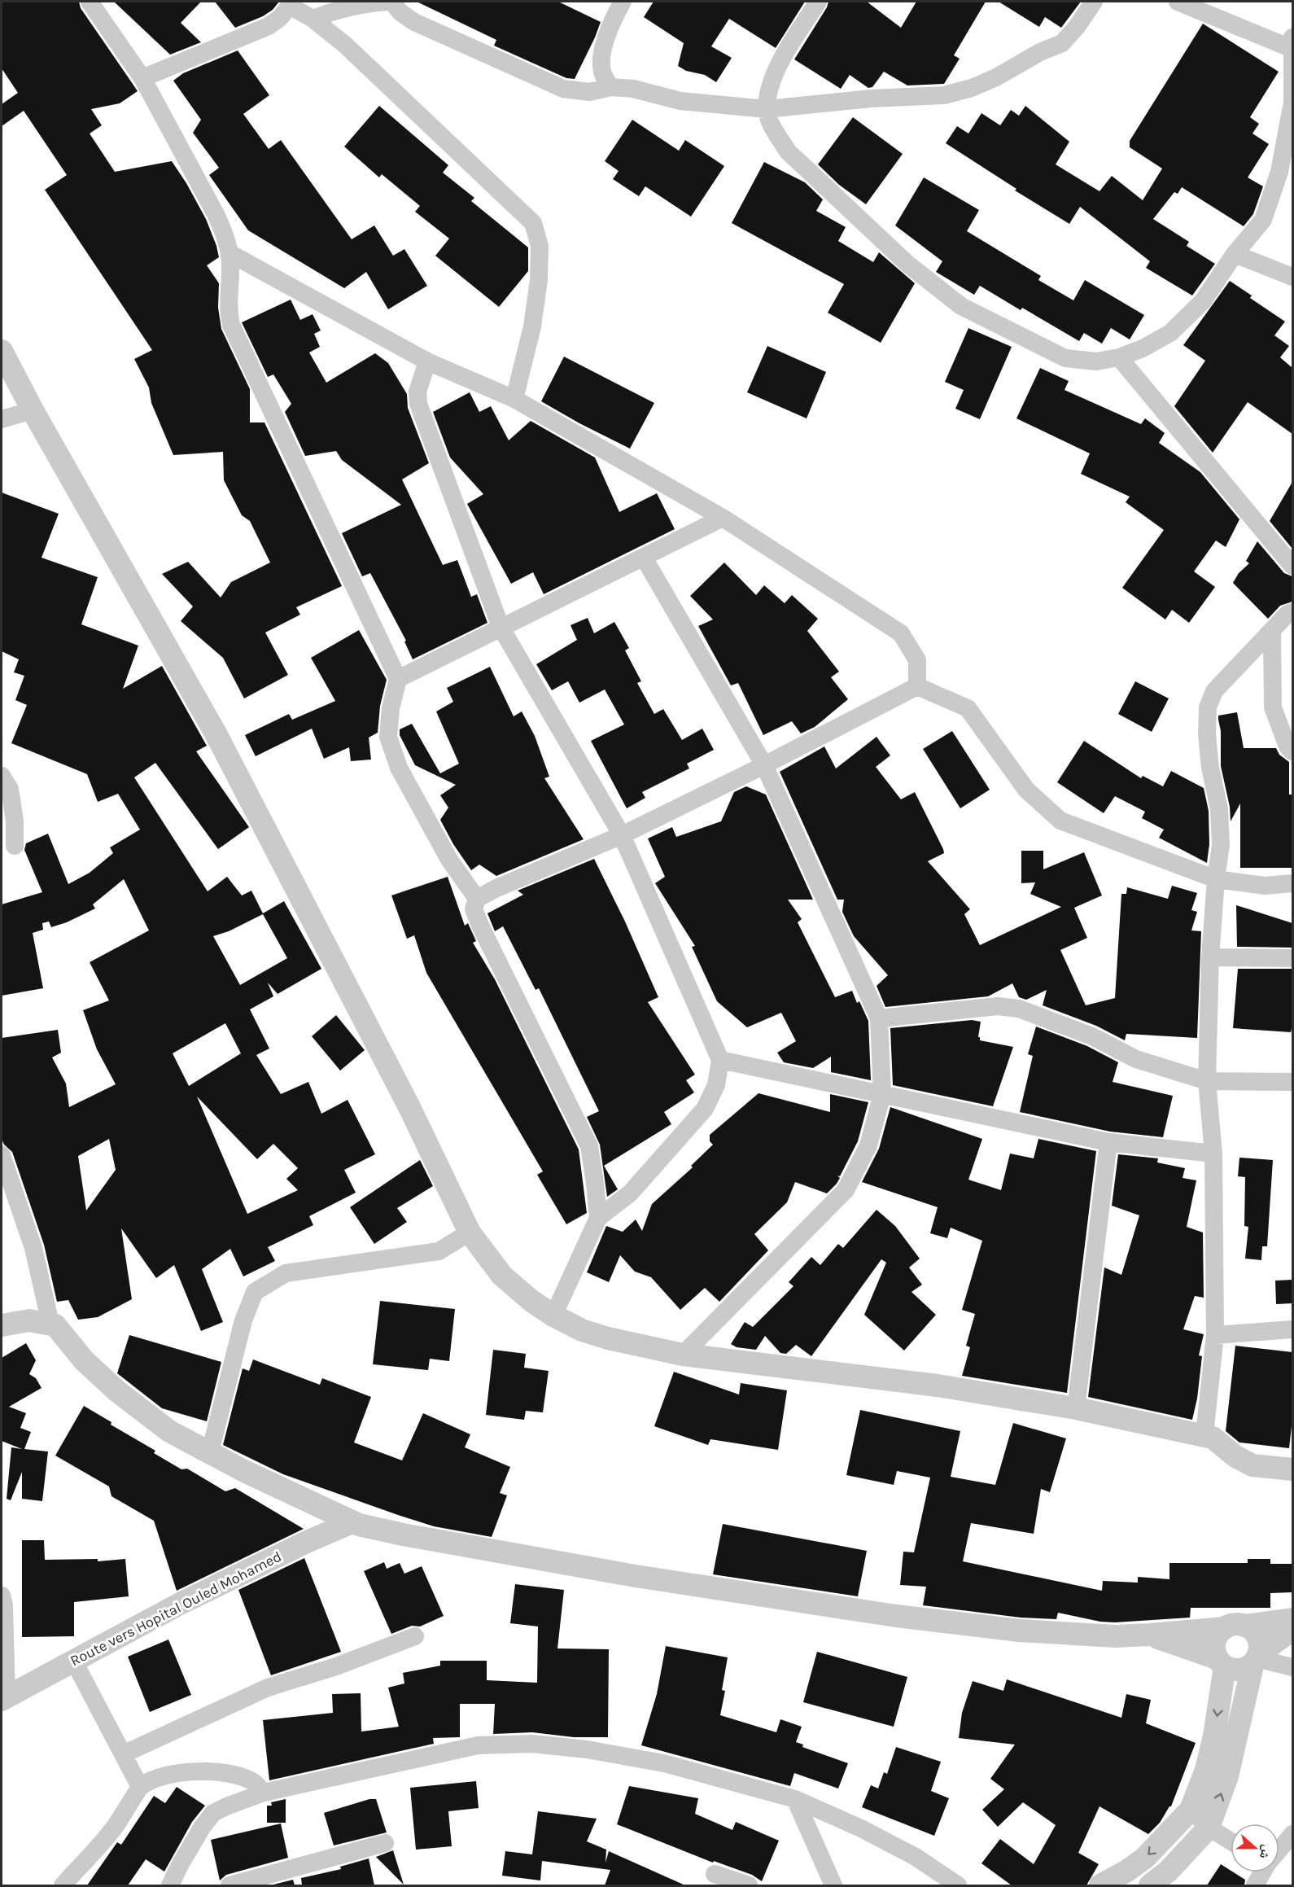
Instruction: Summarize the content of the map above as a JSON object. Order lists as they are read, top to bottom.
{
  "streets": {
    "street": ["Route vers Hopital Ouled Mohamed"]
  },
  "north": "right"
}
